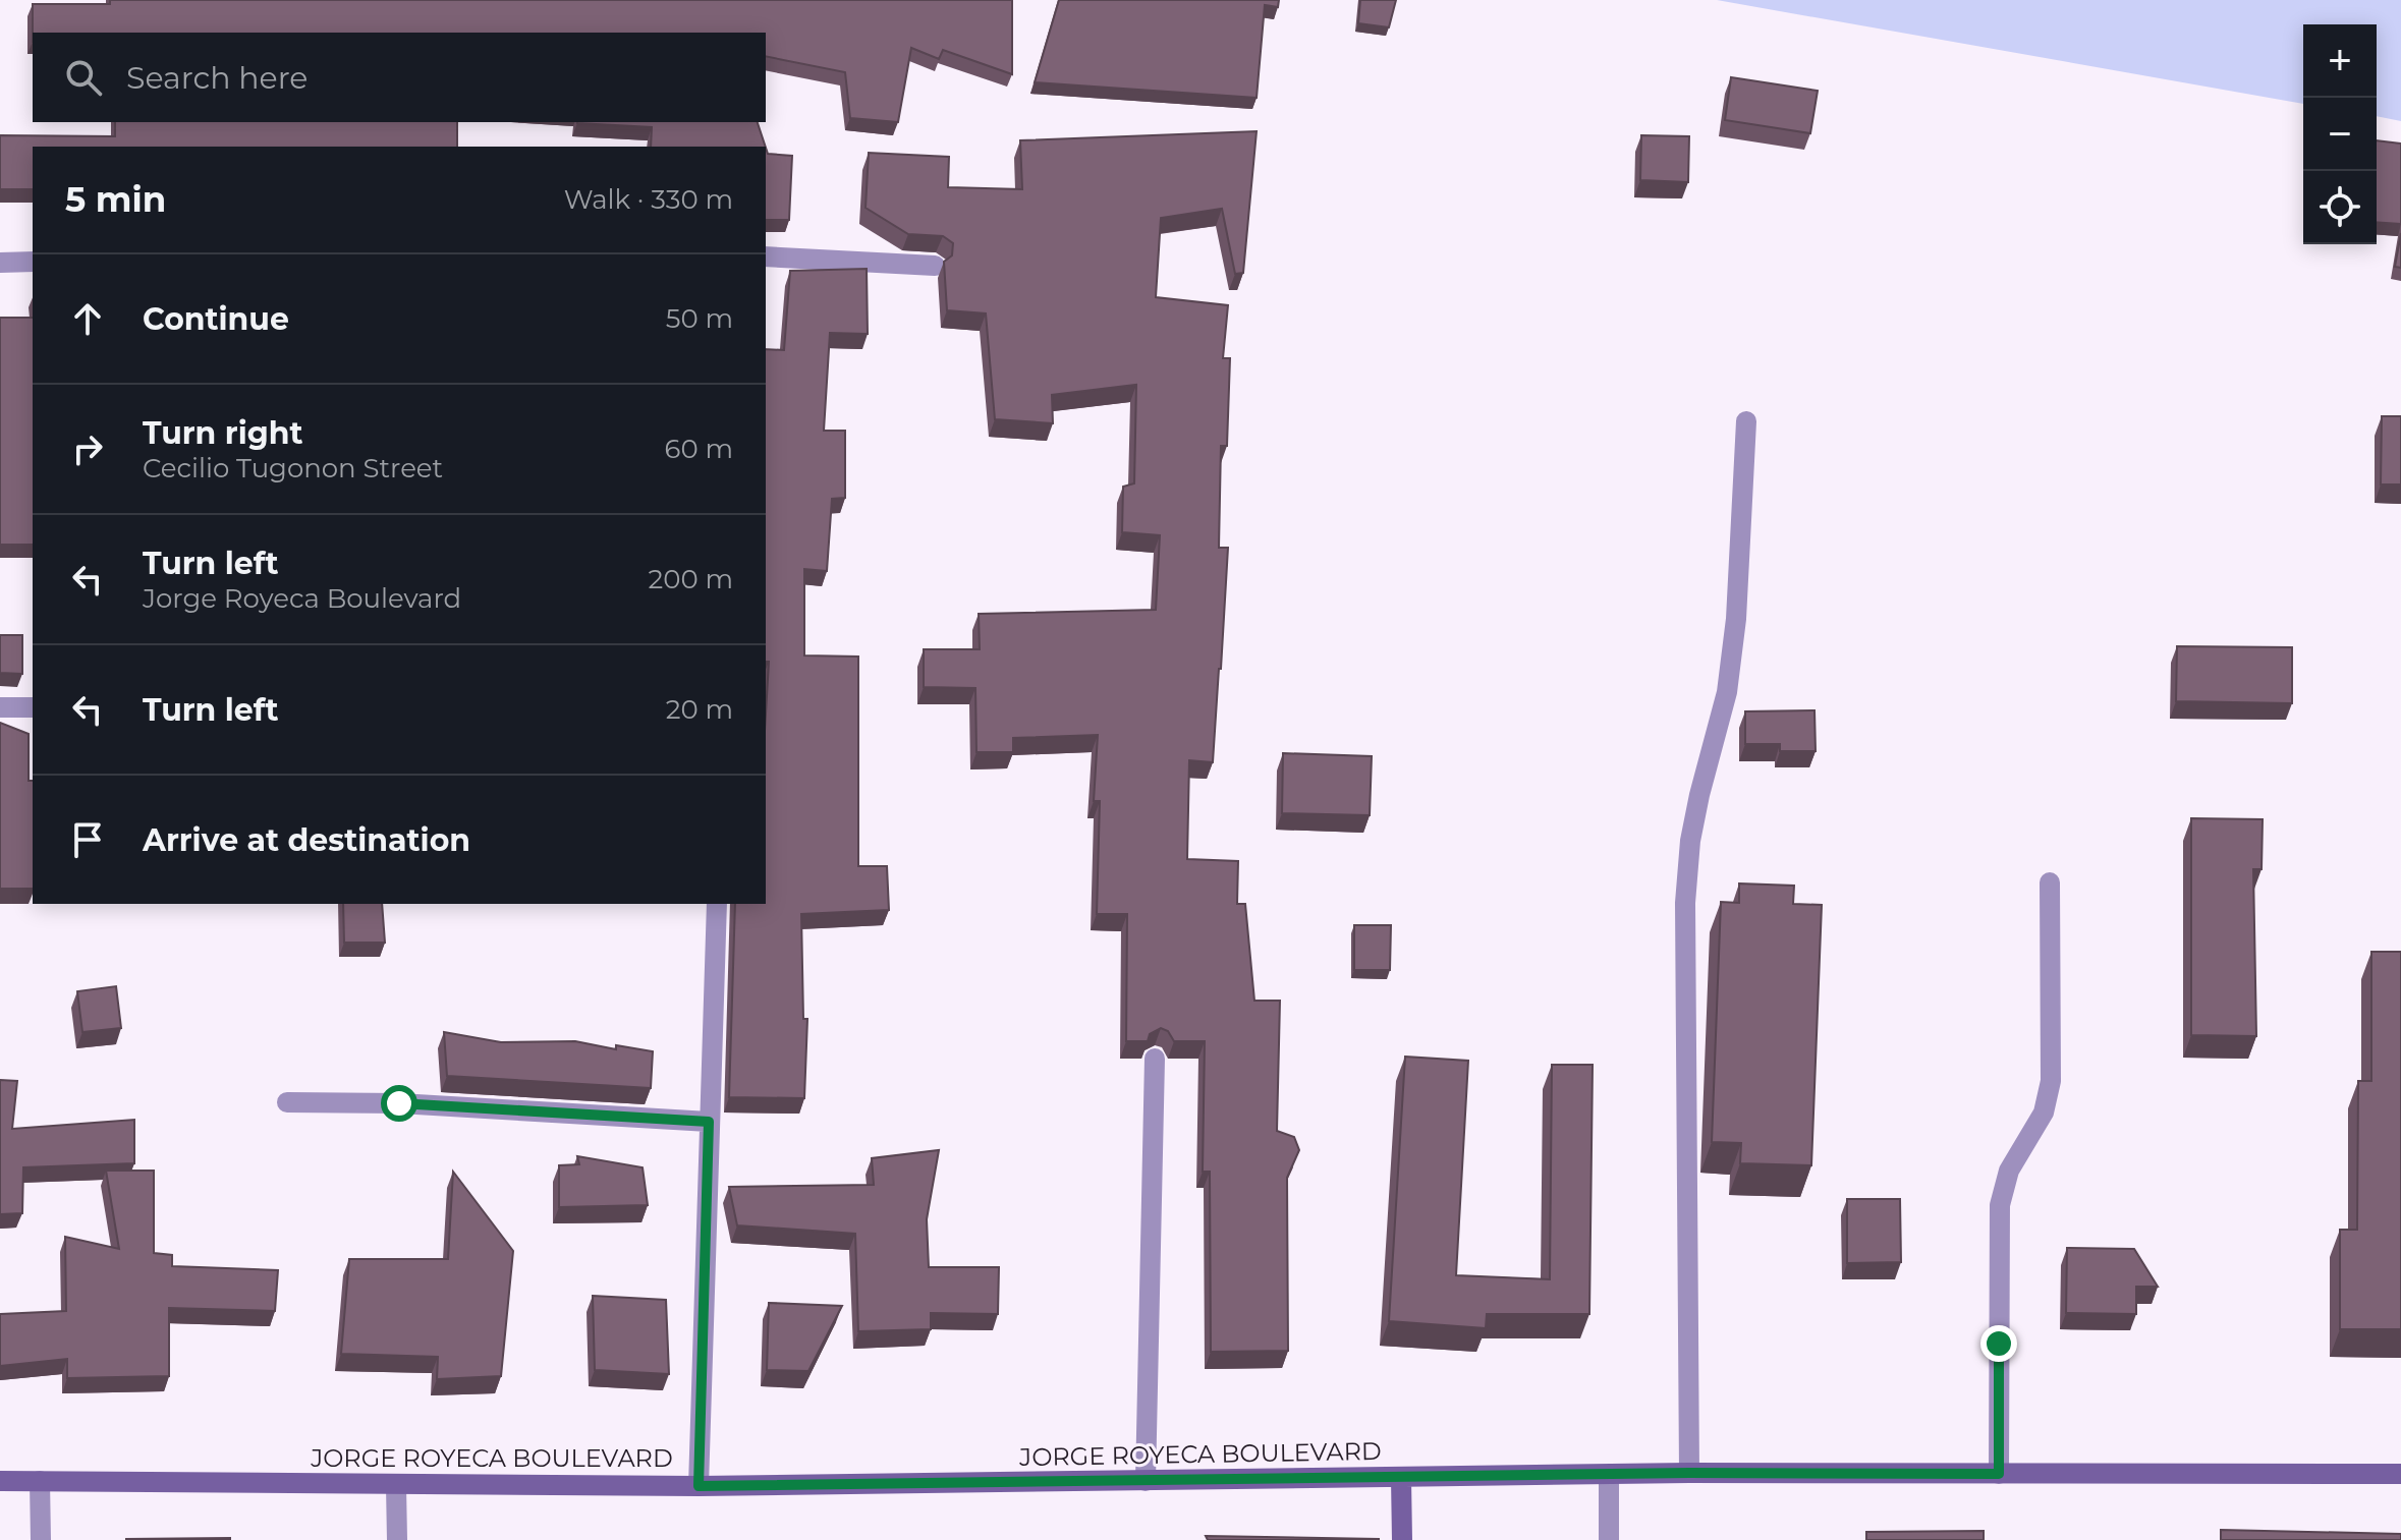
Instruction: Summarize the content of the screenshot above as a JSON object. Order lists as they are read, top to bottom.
{
  "streets": {
    "street": ["JORGE ROYECA BOULEVARD"]
  },
  "page": {
    "map_buttons": ["+", "−"],
    "search": "Search here",
    "heading": ["5 min", "Walk · 330 m"],
    "list": [
      ["Continue", "50 m"],
      ["Turn right", "Cecilio Tugonon Street", "60 m"],
      ["Turn left", "Jorge Royeca Boulevard", "200 m"],
      ["Turn left", "20 m"],
      "Arrive at destination"
    ]
  }
}
